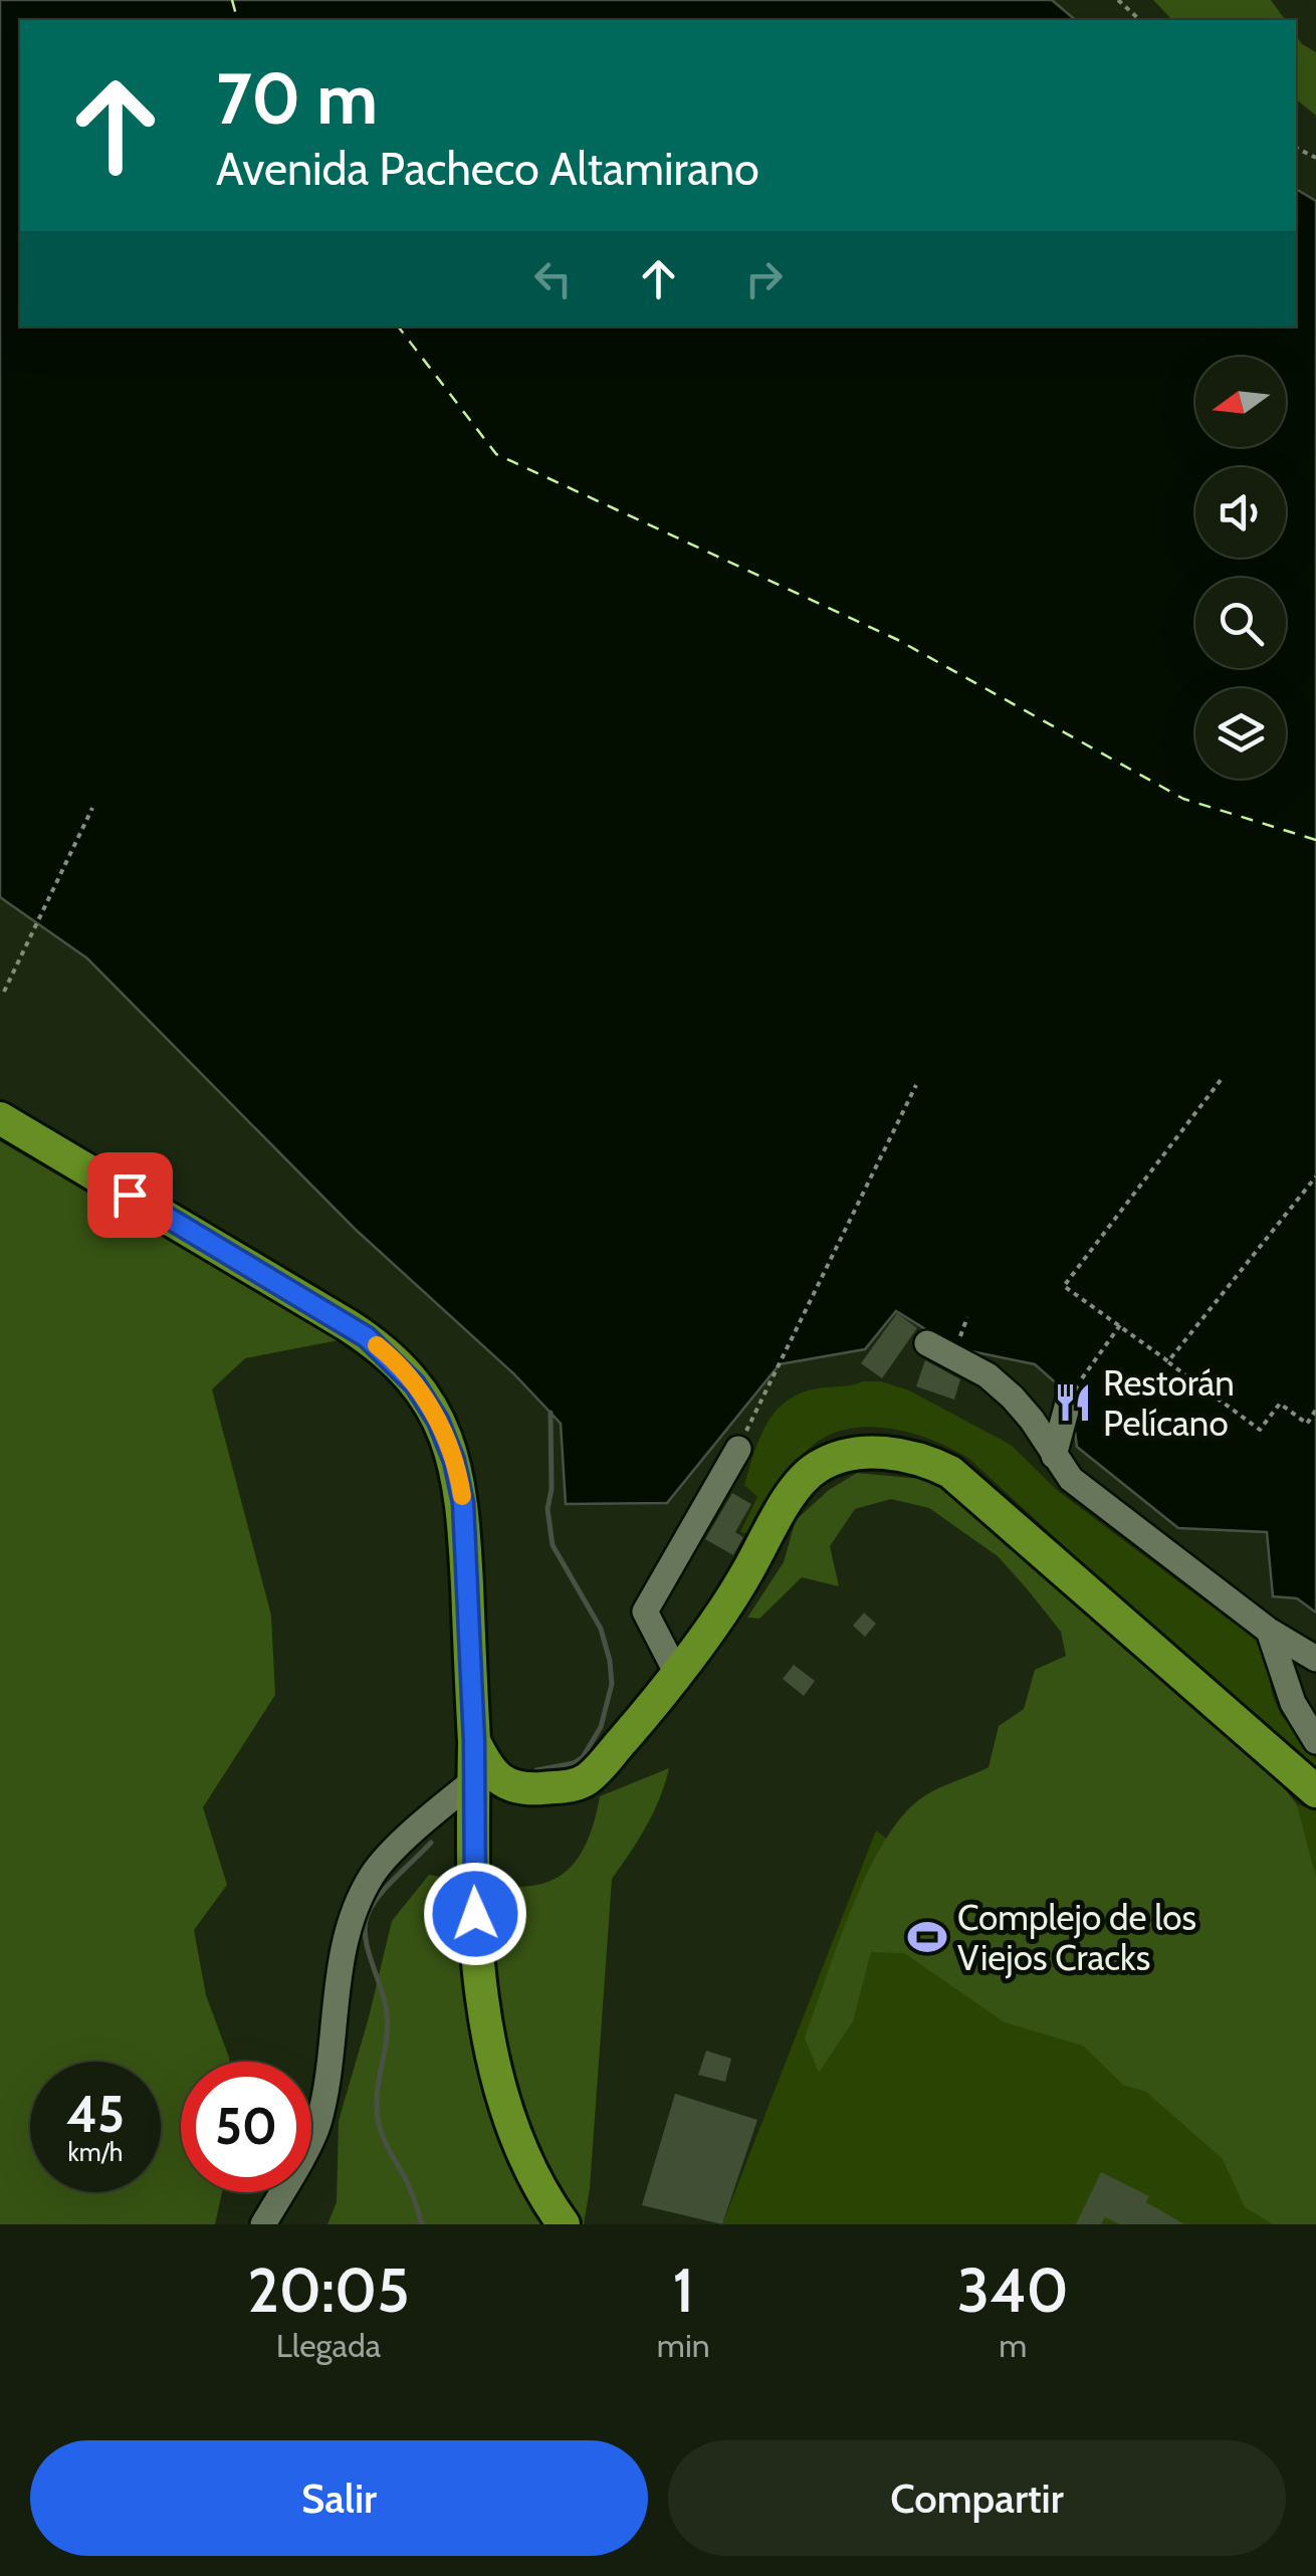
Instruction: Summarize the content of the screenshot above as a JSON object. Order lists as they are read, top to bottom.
{
  "places": {
    "restaurant": ["Restorán Pelícano"],
    "sports": ["Complejo de los Viejos Cracks"]
  },
  "north": "left",
  "page": {
    "turn": ["70 m", "Avenida Pacheco Altamirano"],
    "speed": "45 km/h",
    "limit": "50",
    "eta": [
      "20:05",
      "Llegada",
      "1",
      "min",
      "340",
      "m"
    ],
    "buttons": ["Salir", "Compartir"]
  }
}
